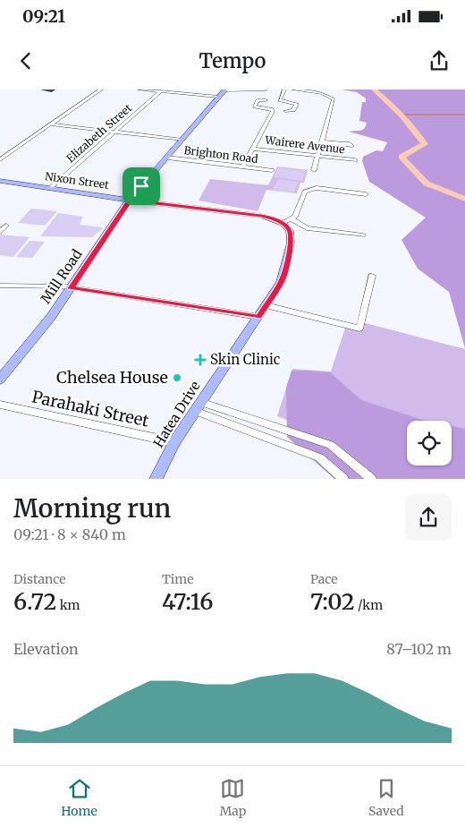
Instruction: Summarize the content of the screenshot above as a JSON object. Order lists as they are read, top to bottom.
{
  "streets": {
    "main road": ["Nixon Street", "Mill Road", "Hatea Drive"],
    "street": [
      "Elizabeth Street",
      "Wairere Avenue",
      "Brighton Road",
      "Parahaki Street"
    ]
  },
  "crossings": [
    ["Elizabeth Street", "Nixon Street"],
    ["Brighton Road", "Mill Road"],
    ["Nixon Street", "Mill Road"],
    ["Nixon Street", "Hatea Drive"],
    ["Parahaki Street", "Hatea Drive"]
  ],
  "places": {
    "health": ["Skin Clinic"],
    "other": ["Chelsea House"]
  },
  "page": {
    "status": "09:21",
    "header": "Tempo",
    "heading": ["Morning run", "09:21 · 8 × 840 m"],
    "stats": [
      ["Distance", "6.72 km"],
      ["Time", "47:16"],
      ["Pace", "7:02 /km"]
    ],
    "chart": ["Elevation", "87–102 m"],
    "tabs": ["Home", "Map", "Saved"]
  }
}
